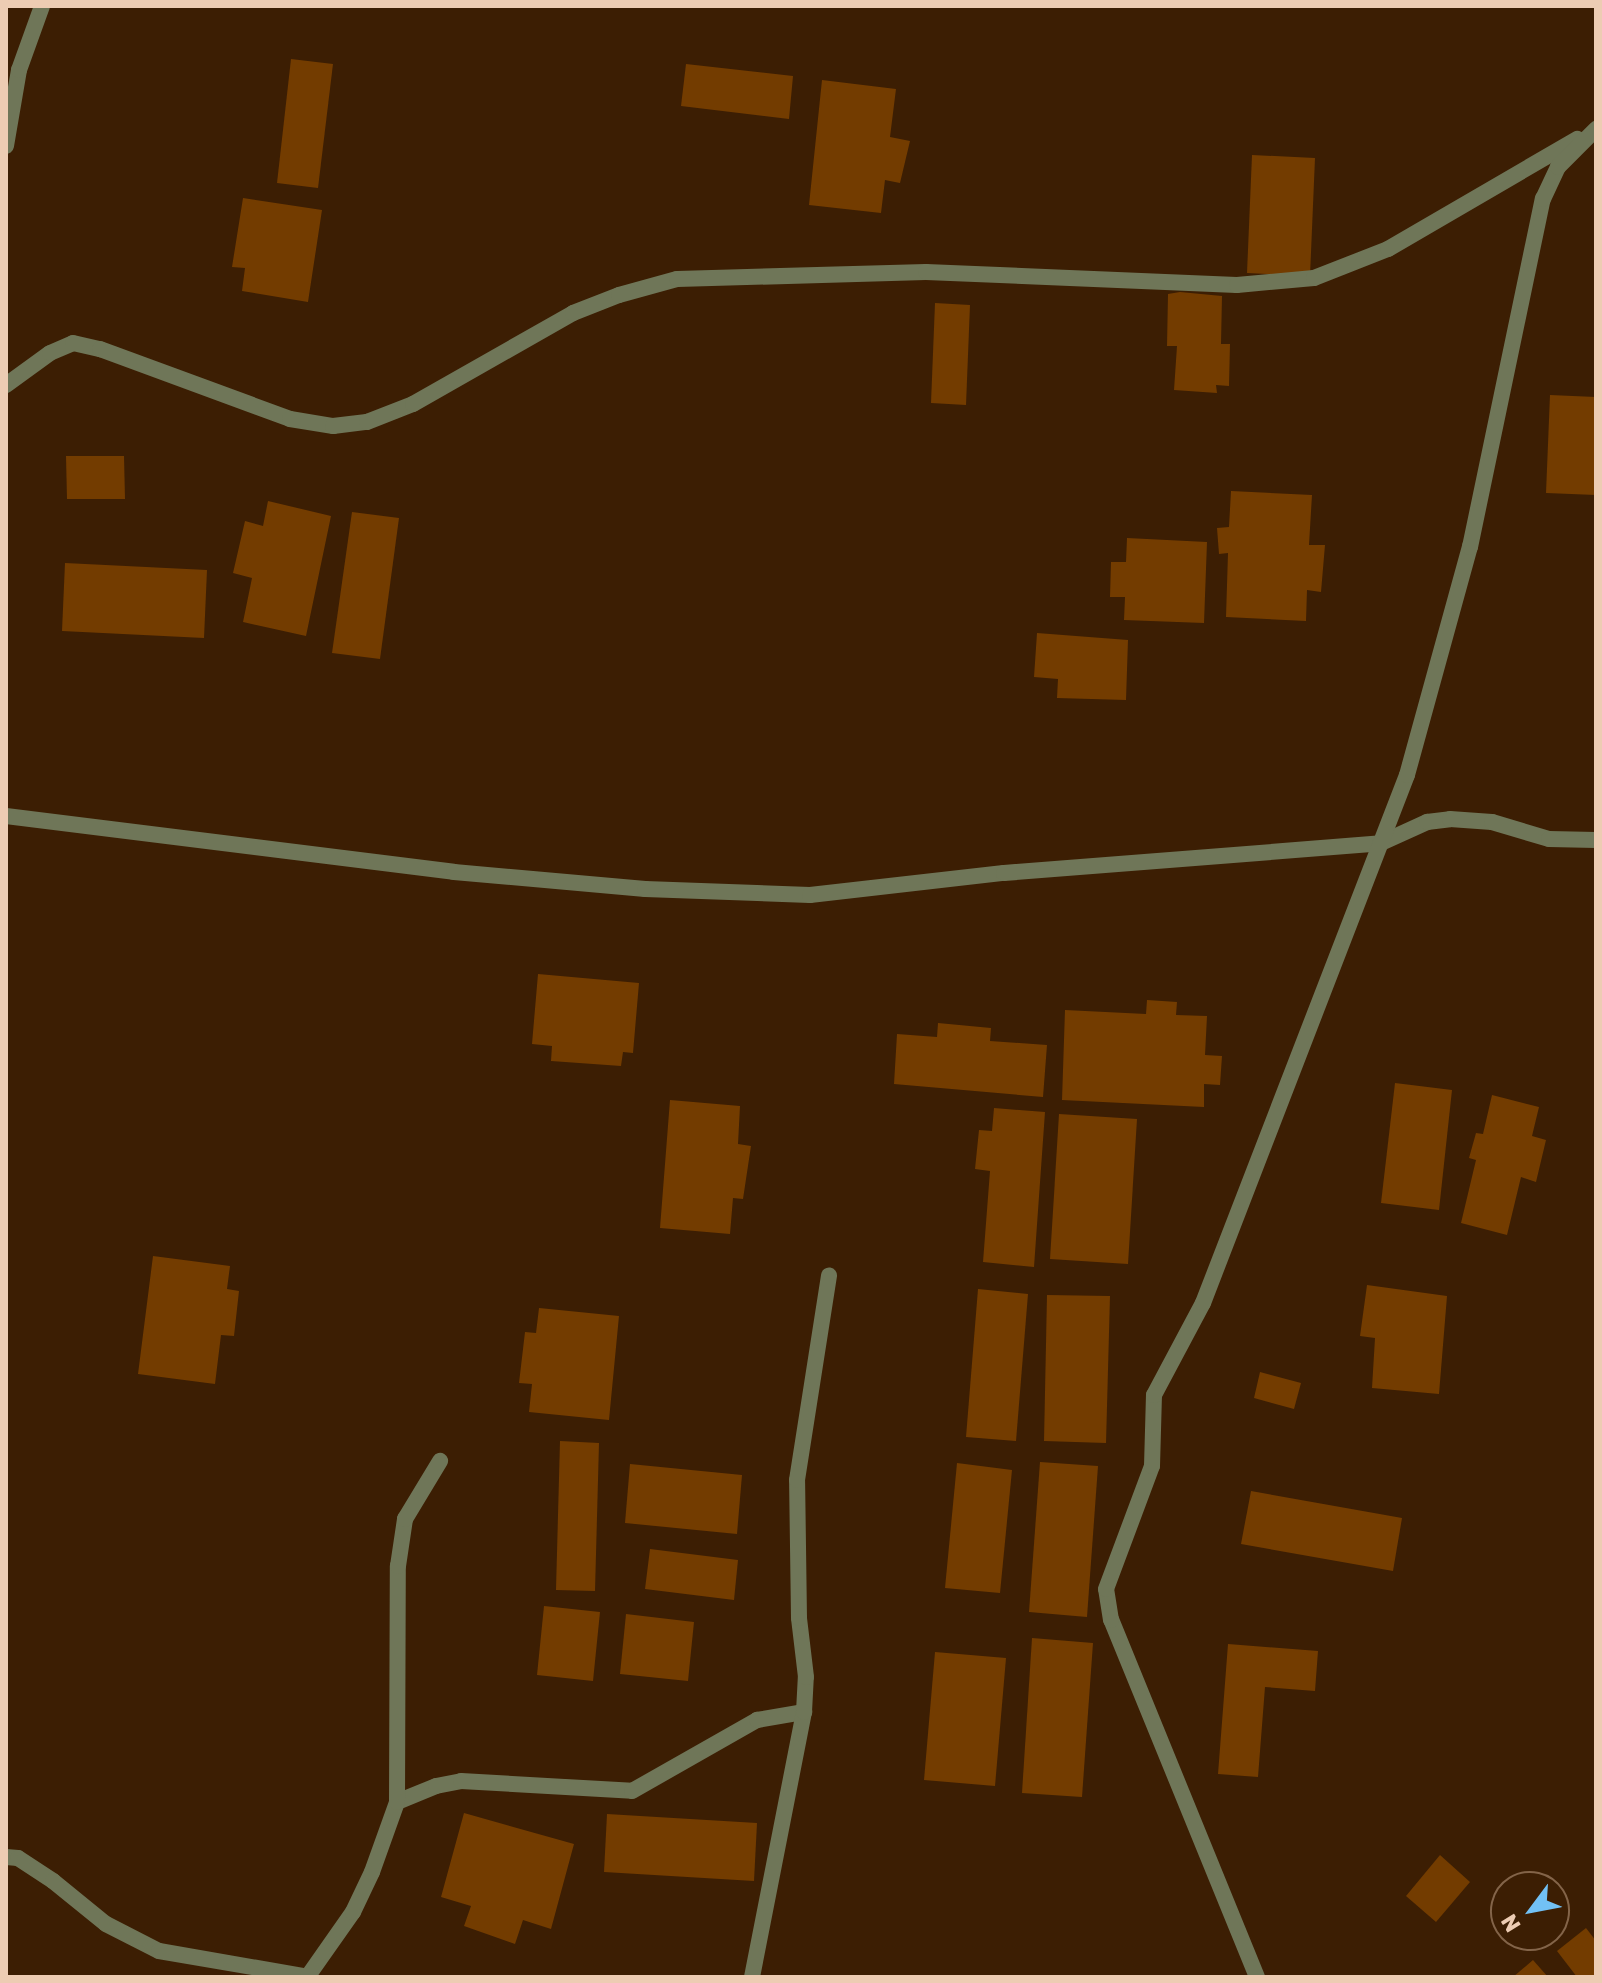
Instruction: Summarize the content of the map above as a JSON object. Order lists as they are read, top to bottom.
{
  "north": "bottom left"
}
